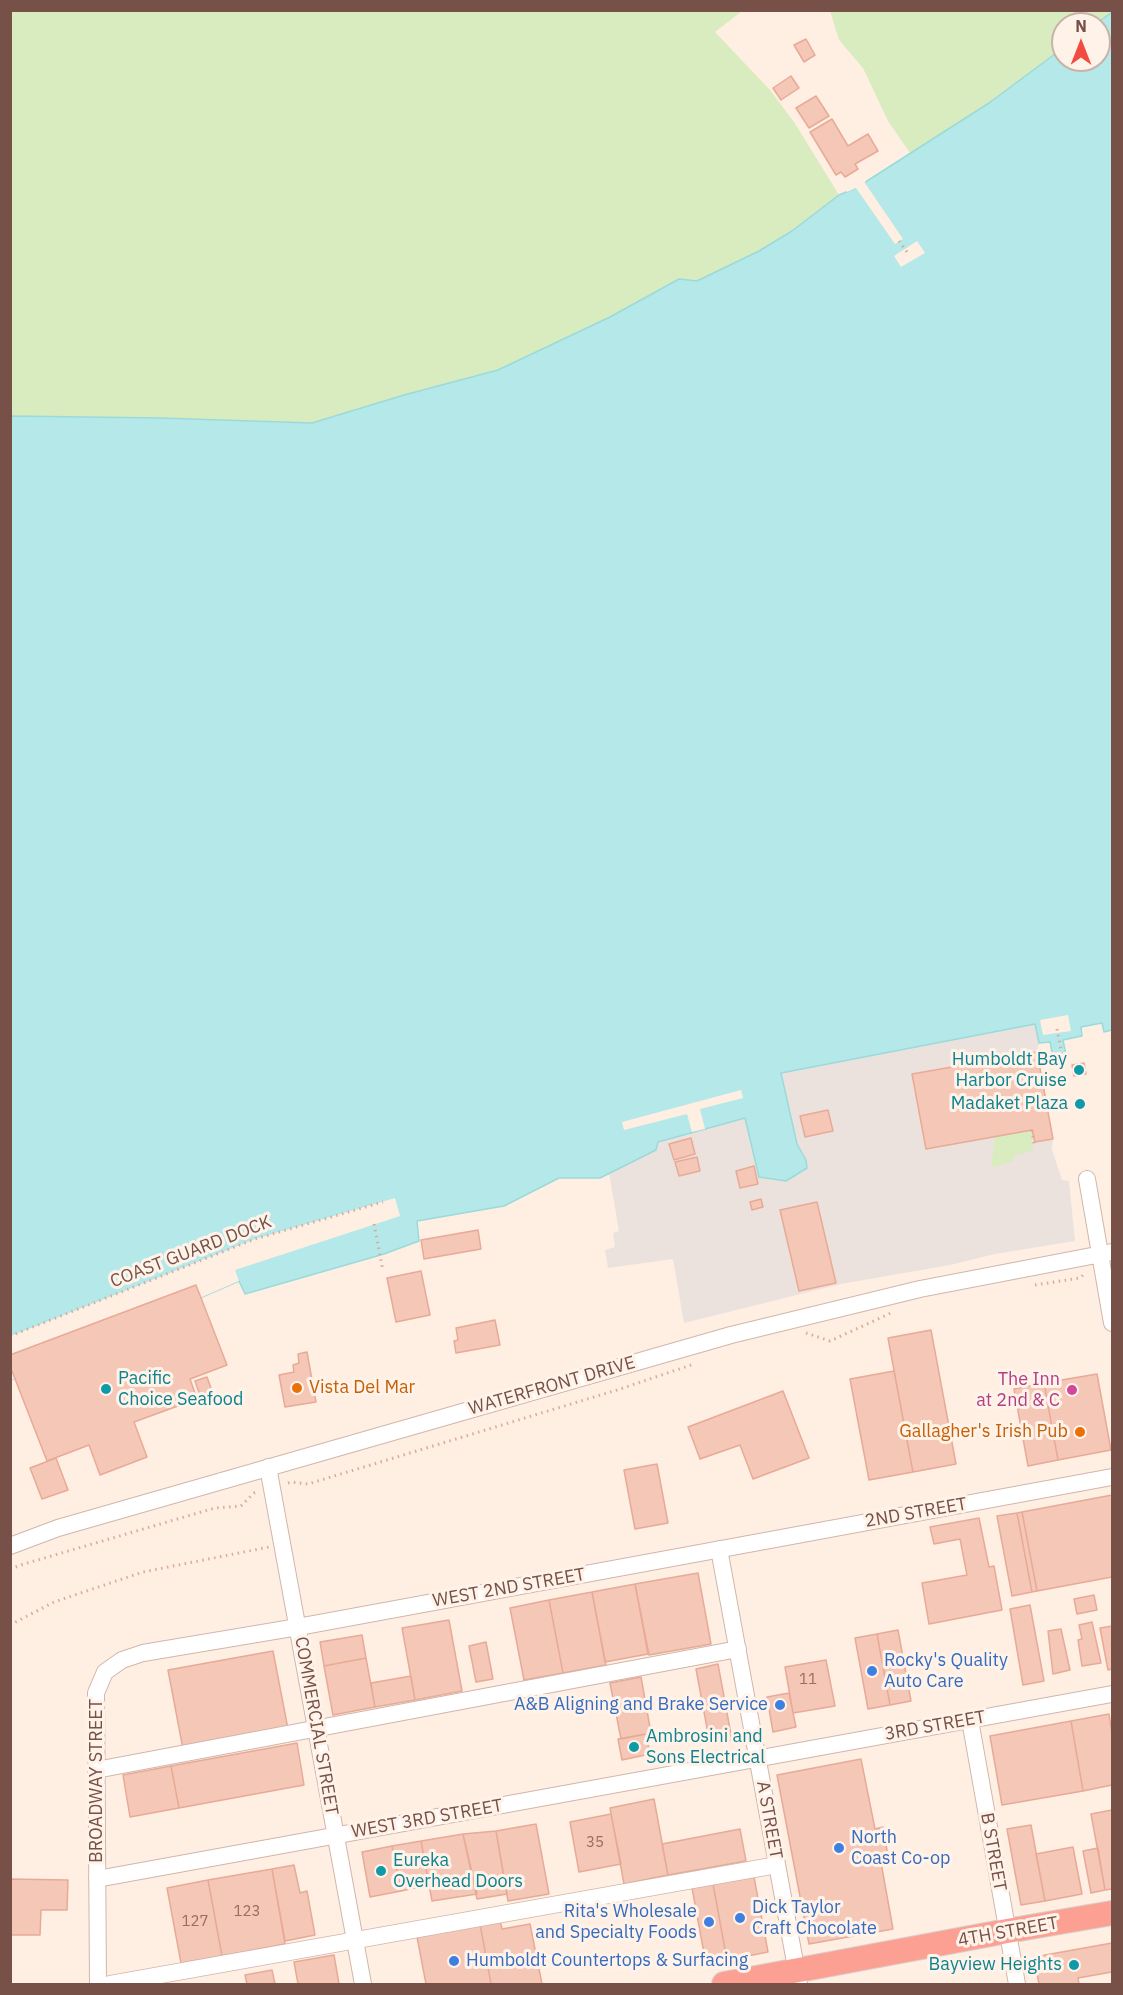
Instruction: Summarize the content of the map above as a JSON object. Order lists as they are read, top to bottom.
{
  "streets": {
    "highway": ["4TH STREET"],
    "street": [
      "WATERFRONT DRIVE",
      "2ND STREET",
      "WEST 2ND STREET",
      "COMMERCIAL STREET",
      "3RD STREET",
      "BROADWAY STREET",
      "WEST 3RD STREET",
      "A STREET",
      "B STREET"
    ],
    "path": ["COAST GUARD DOCK"]
  },
  "crossings": [
    ["WATERFRONT DRIVE", "COMMERCIAL STREET"],
    ["2ND STREET", "WEST 2ND STREET"],
    ["2ND STREET", "A STREET"],
    ["WEST 2ND STREET", "COMMERCIAL STREET"],
    ["WEST 2ND STREET", "BROADWAY STREET"],
    ["WEST 2ND STREET", "A STREET"],
    ["COMMERCIAL STREET", "BROADWAY STREET"],
    ["COMMERCIAL STREET", "WEST 3RD STREET"],
    ["3RD STREET", "WEST 3RD STREET"],
    ["3RD STREET", "A STREET"],
    ["3RD STREET", "B STREET"],
    ["BROADWAY STREET", "WEST 3RD STREET"],
    ["WEST 3RD STREET", "A STREET"],
    ["A STREET", "4TH STREET"],
    ["B STREET", "4TH STREET"]
  ],
  "places": [
    "Humboldt Bay Harbor Cruise",
    "Madaket Plaza",
    "Vista Del Mar",
    "Pacific Choice Seafood",
    "The Inn at 2nd & C",
    "Gallagher's Irish Pub",
    "Rocky's Quality Auto Care",
    "A&B Aligning and Brake Service",
    "Ambrosini and Sons Electrical",
    "North Coast Co-op",
    "Eureka Overhead Doors",
    "Dick Taylor Craft Chocolate",
    "Rita's Wholesale and Specialty Foods",
    "Humboldt Countertops & Surfacing",
    "Bayview Heights"
  ],
  "house_numbers": [
    "11",
    "35",
    "123",
    "127"
  ],
  "north": "top"
}
